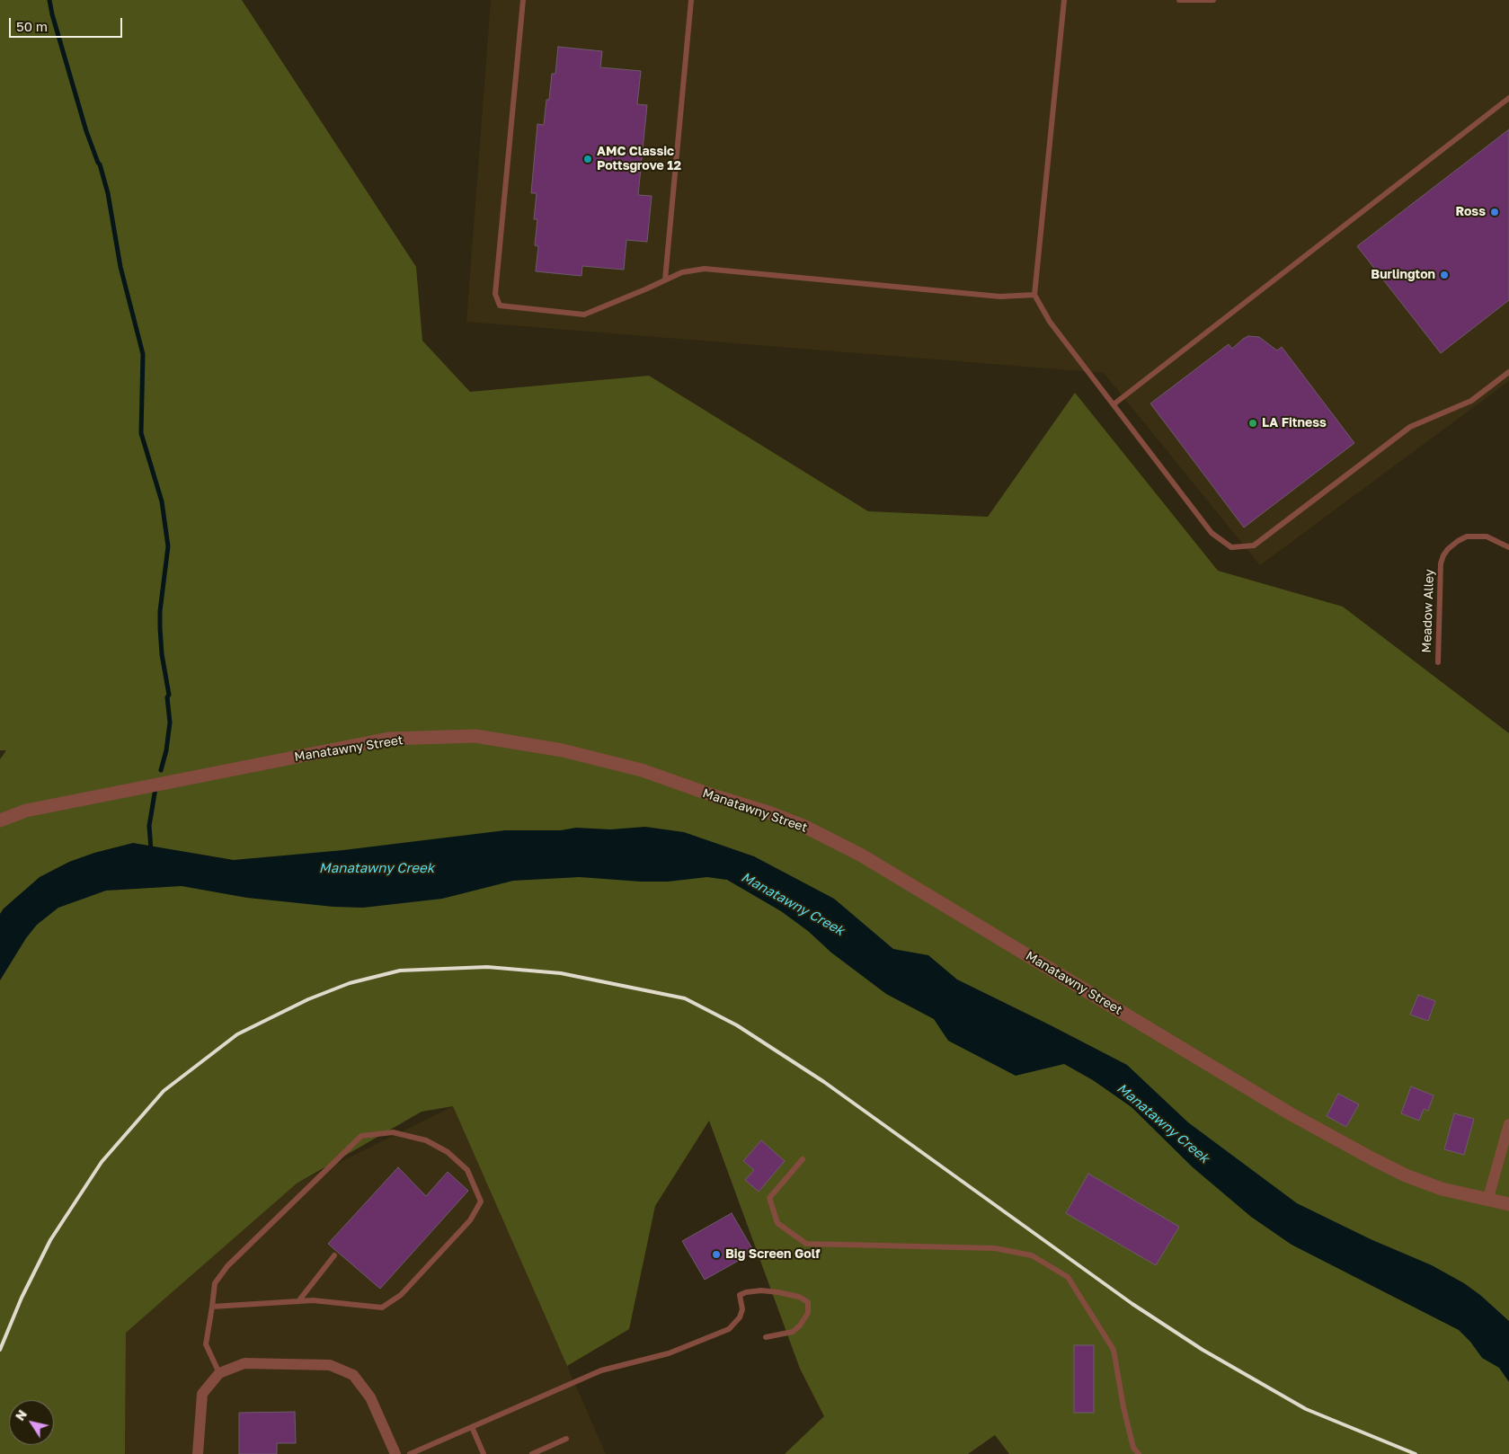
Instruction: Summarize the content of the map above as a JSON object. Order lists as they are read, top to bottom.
{
  "streets": {
    "street": ["Manatawny Street"],
    "lane": ["Meadow Alley"]
  },
  "water": ["Manatawny Creek"],
  "places": [
    "AMC Classic Pottsgrove 12",
    "Ross",
    "Burlington",
    "LA Fitness",
    "Big Screen Golf"
  ],
  "scale_bar": "50 m",
  "north": "top left"
}
